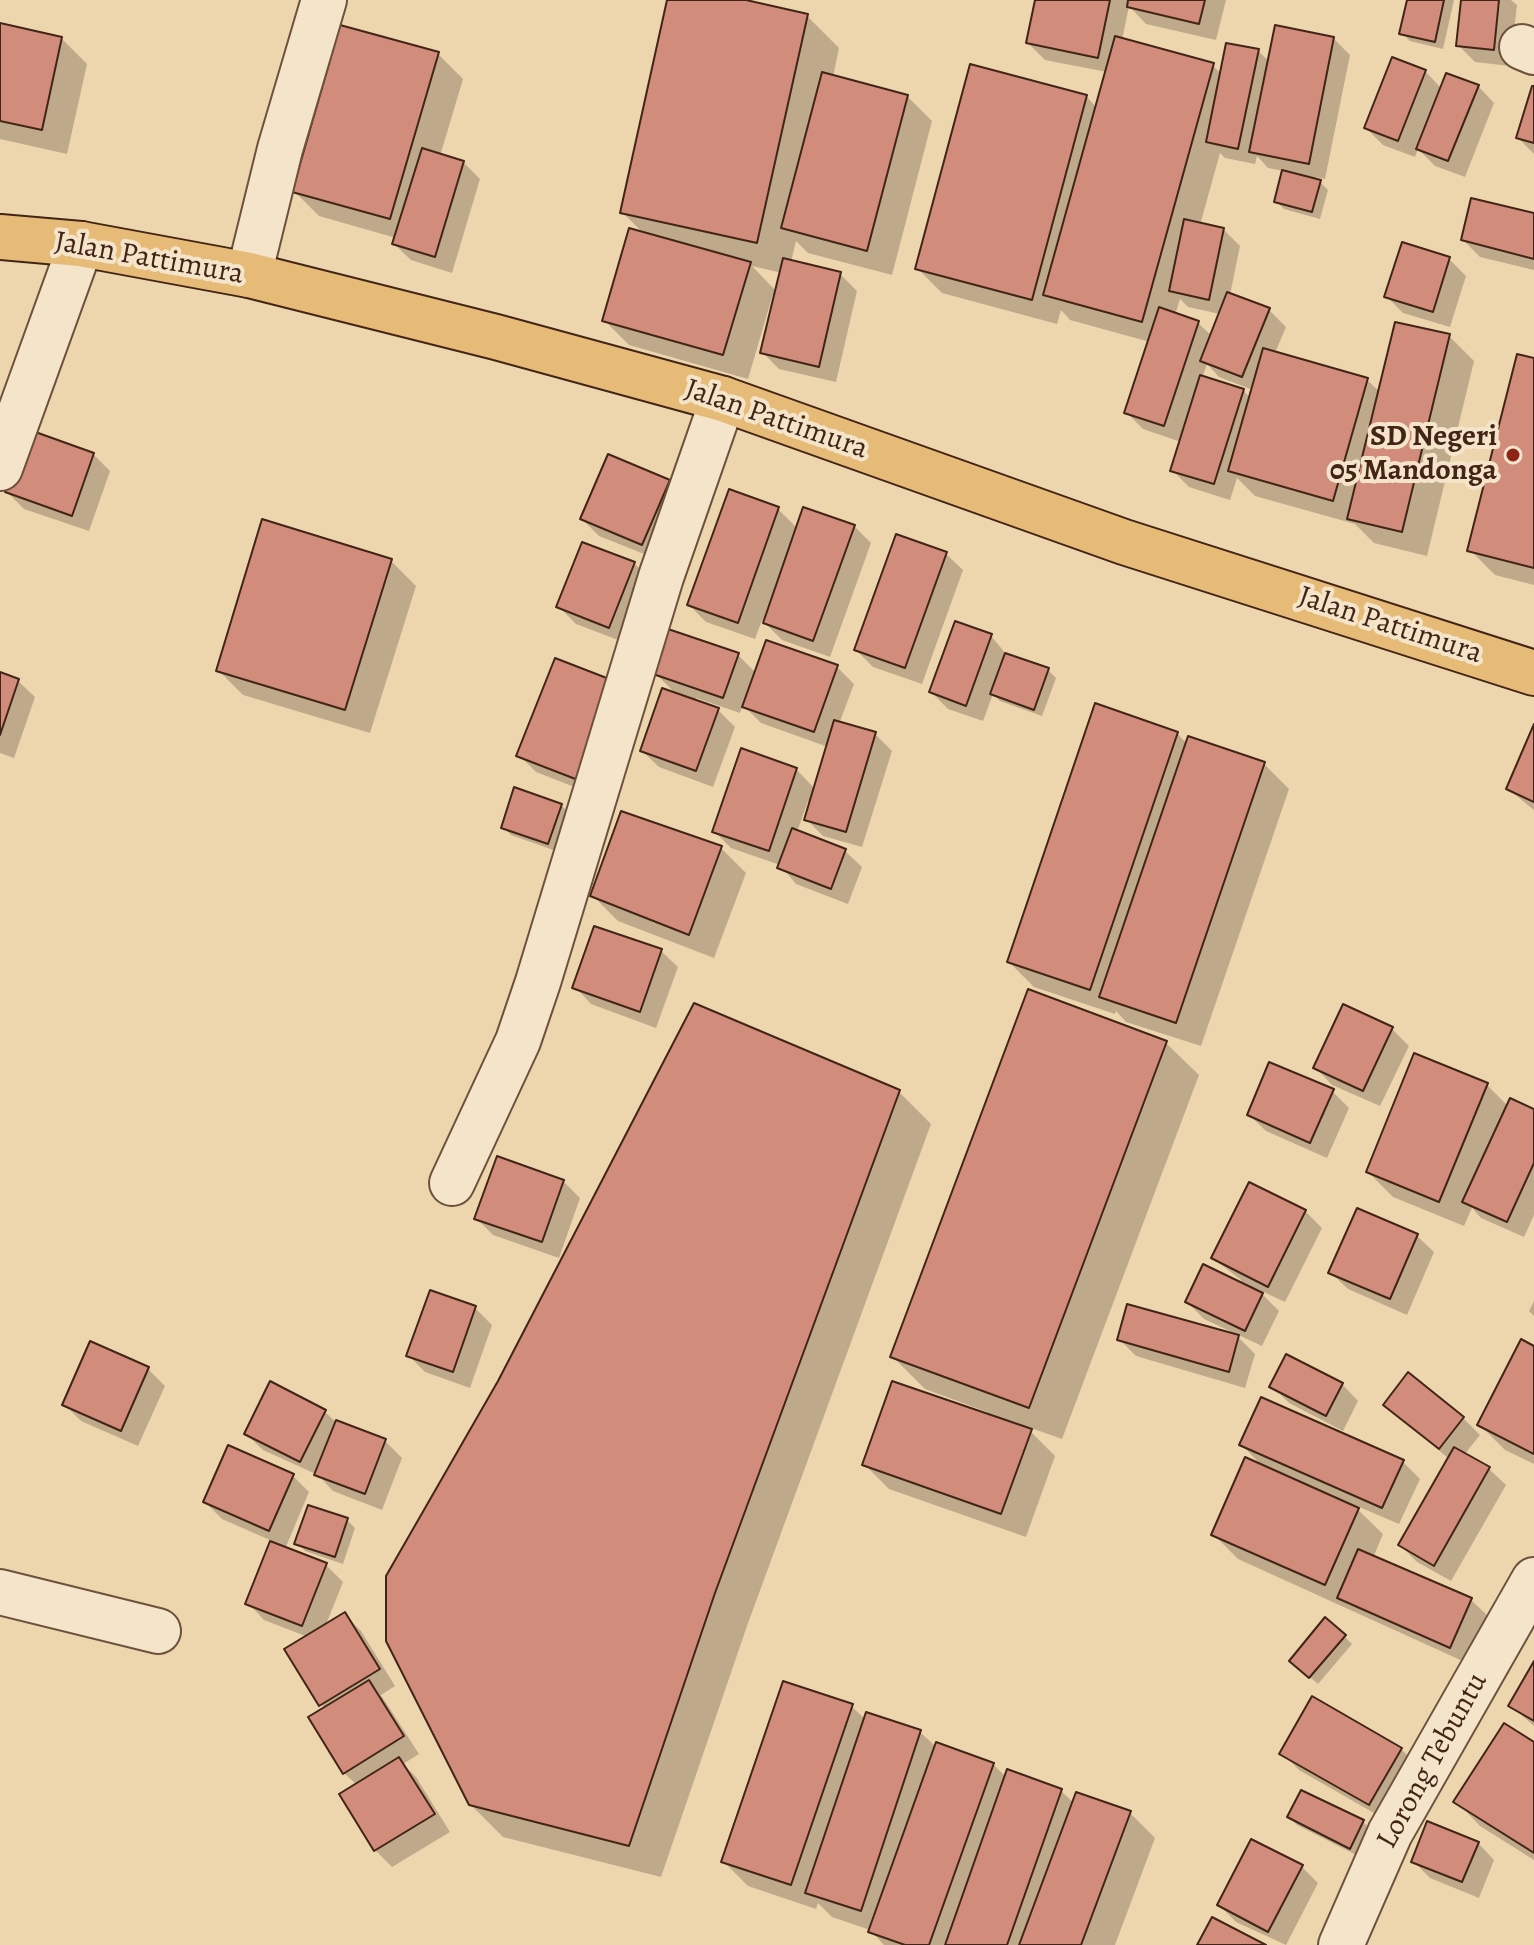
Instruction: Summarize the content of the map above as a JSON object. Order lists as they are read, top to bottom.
{
  "streets": {
    "highway": ["Jalan Pattimura"],
    "street": ["Lorong Tebuntu"]
  },
  "places": ["SD Negeri 05 Mandonga"]
}
